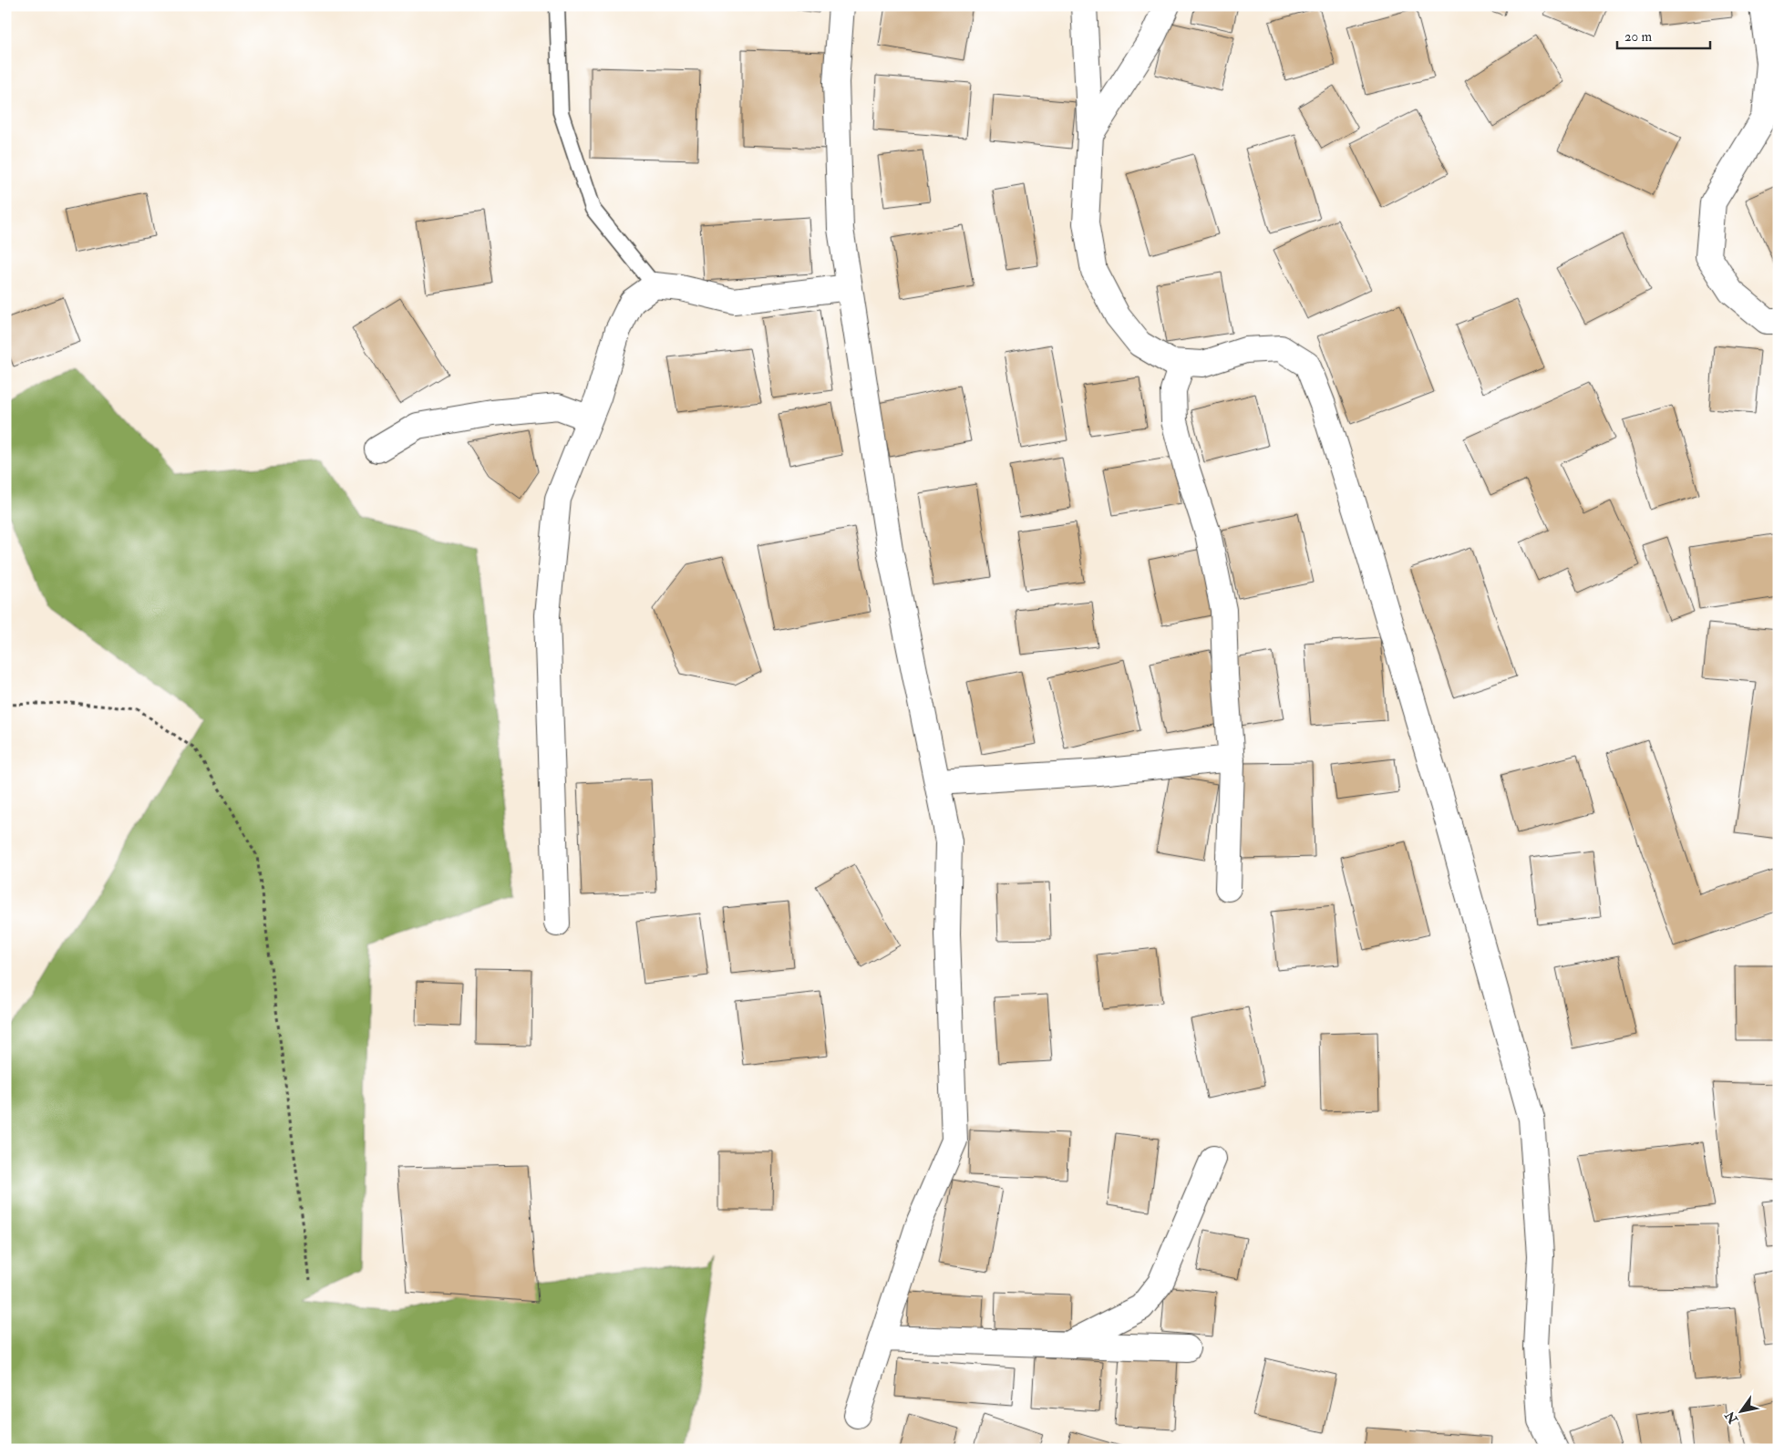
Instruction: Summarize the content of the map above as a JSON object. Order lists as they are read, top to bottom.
{
  "scale_bar": "20 m",
  "north": "bottom left"
}
